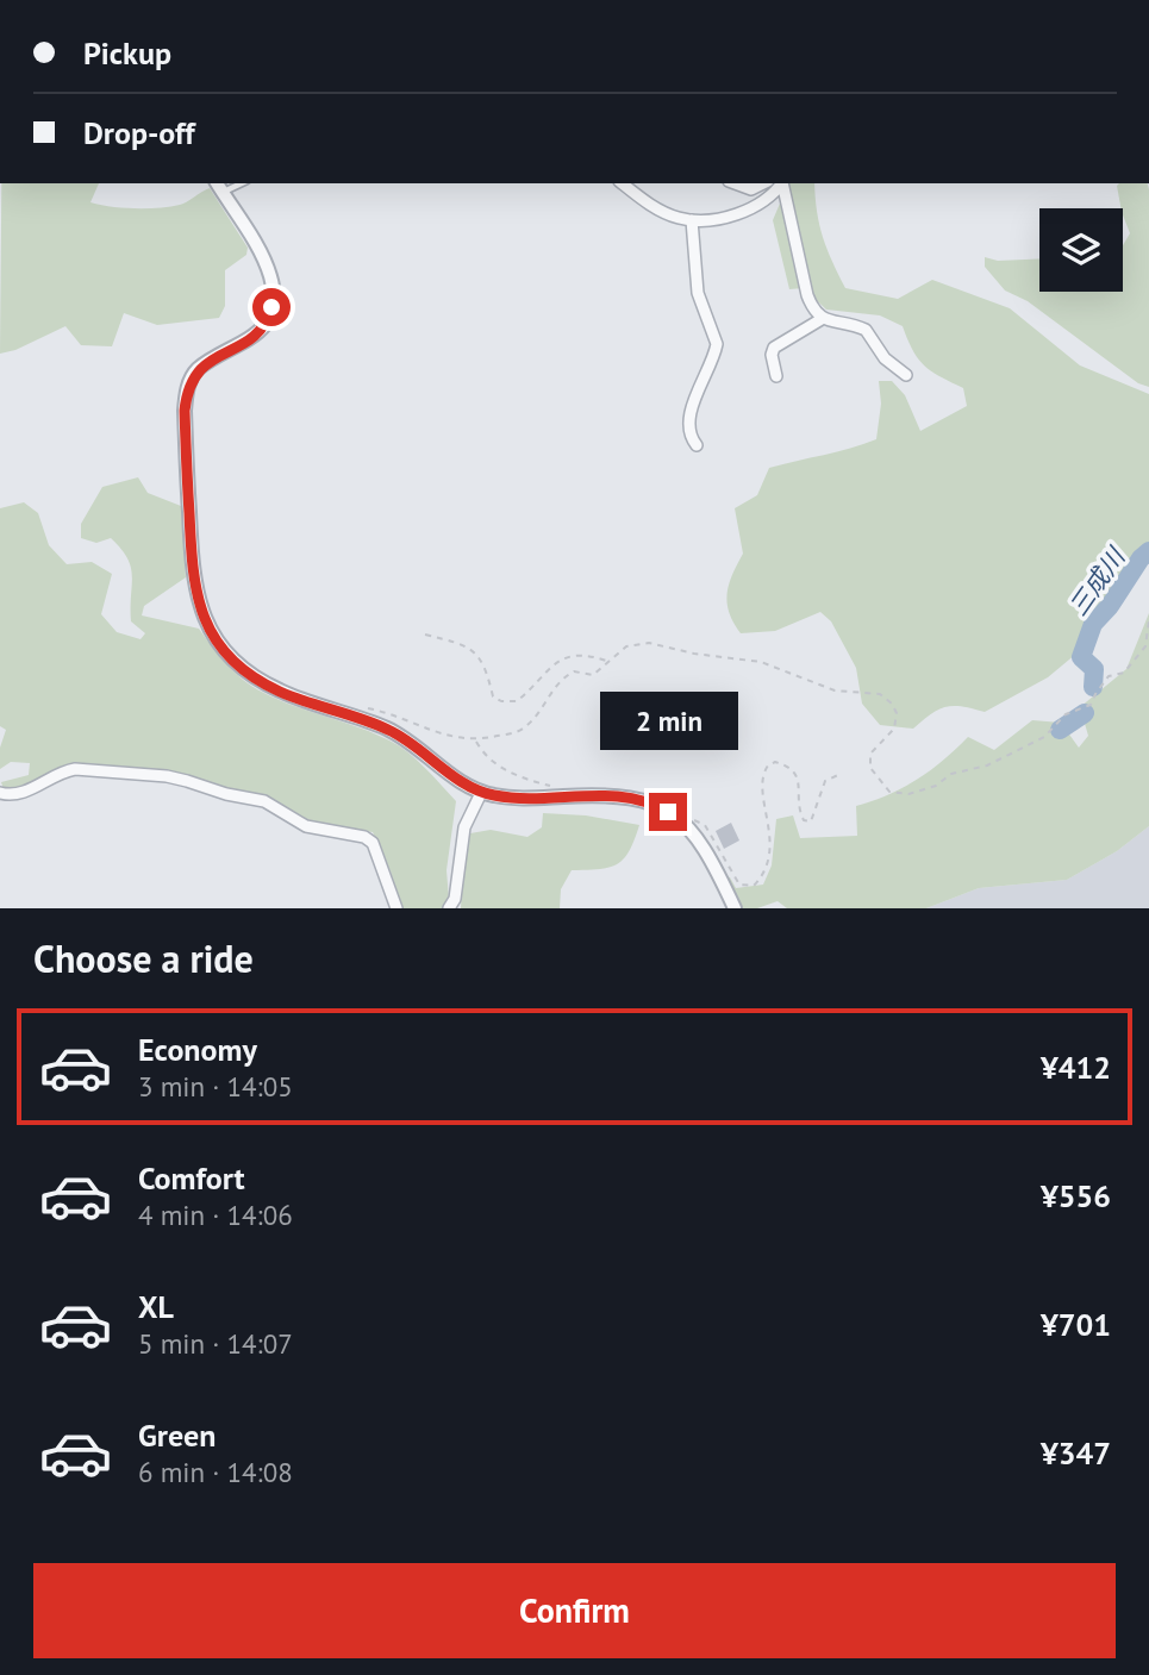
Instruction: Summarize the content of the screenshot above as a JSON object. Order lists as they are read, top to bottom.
{
  "water": ["三成川"],
  "page": {
    "banner": ["Pickup", "Drop-off"],
    "bubble": "2 min",
    "heading": "Choose a ride",
    "list": [
      {
        "name": "Economy",
        "note": "3 min · 14:05",
        "value": "¥412"
      },
      {
        "name": "Comfort",
        "note": "4 min · 14:06",
        "value": "¥556"
      },
      {
        "name": "XL",
        "note": "5 min · 14:07",
        "value": "¥701"
      },
      {
        "name": "Green",
        "note": "6 min · 14:08",
        "value": "¥347"
      }
    ],
    "buttons": "Confirm"
  }
}
